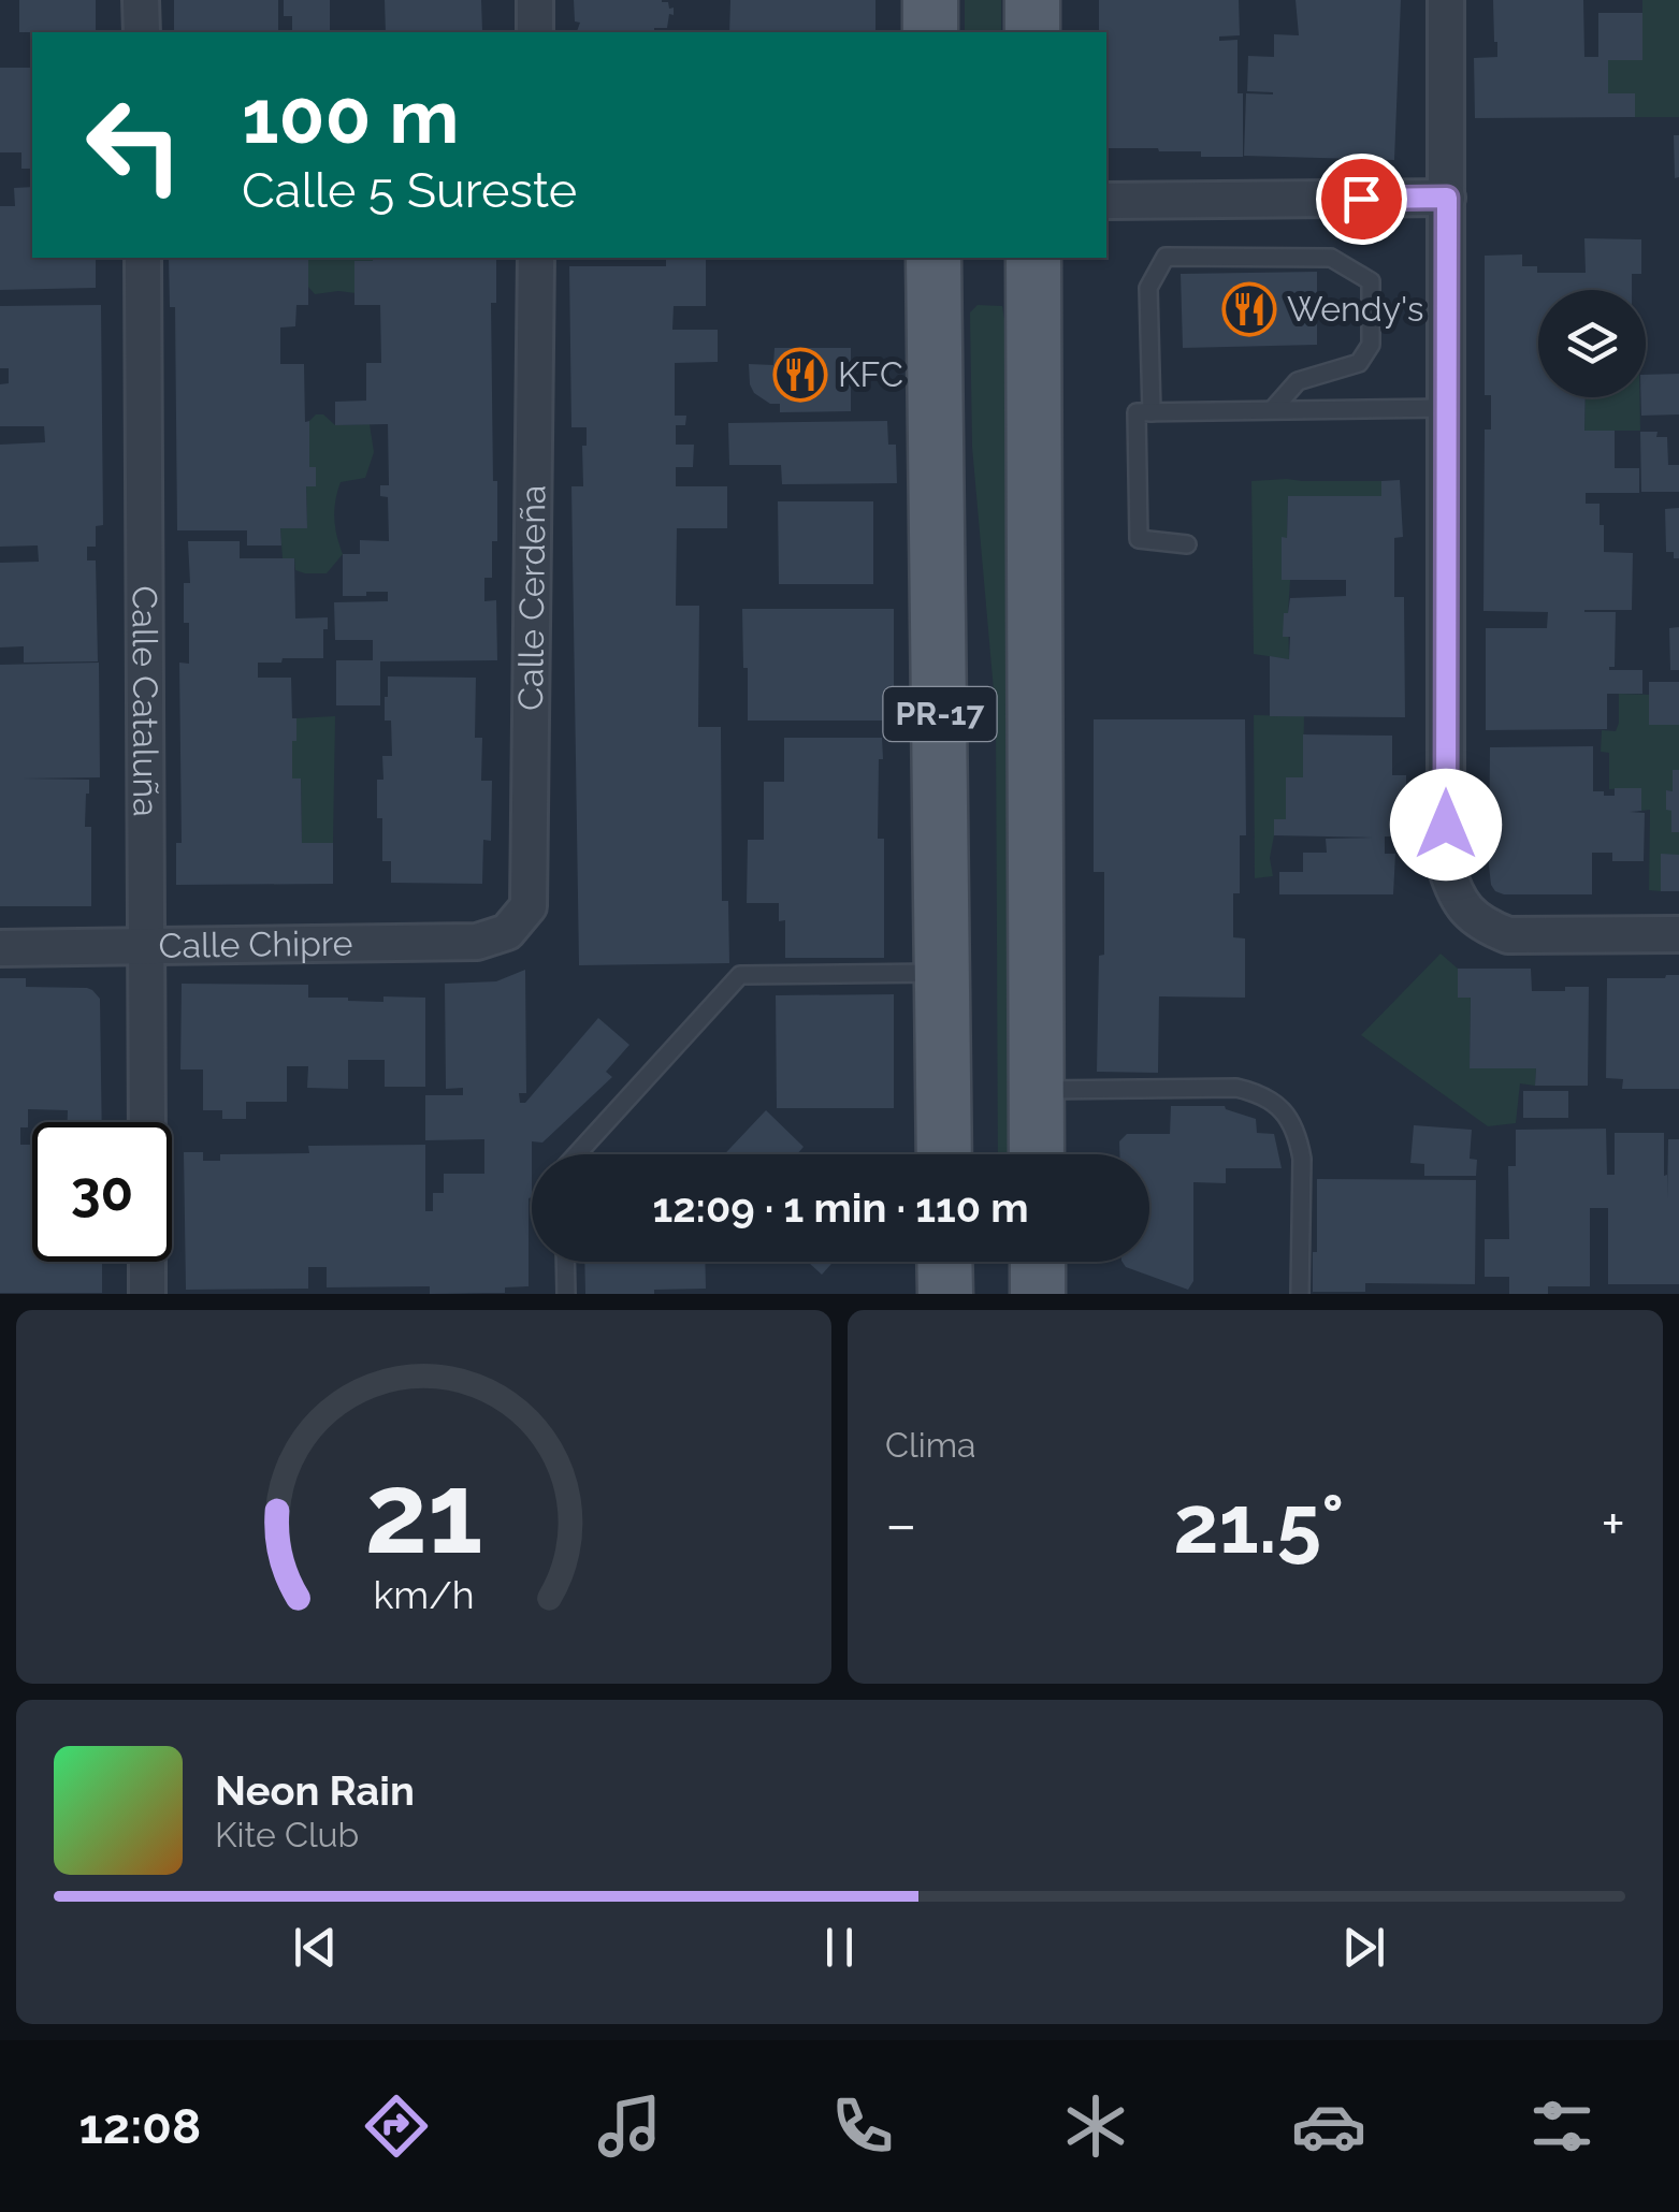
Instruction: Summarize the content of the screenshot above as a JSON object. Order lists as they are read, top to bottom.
{
  "streets": {
    "main road": ["PR-17"],
    "street": ["Calle Cerdeña", "Calle Cataluña", "Calle Chipre"]
  },
  "crossings": [
    ["Calle Cerdeña", "Calle Chipre"],
    ["Calle Cataluña", "Calle Chipre"]
  ],
  "places": {
    "restaurant": ["Wendy's", "KFC"]
  },
  "page": {
    "turn": ["100 m", "Calle 5 Sureste"],
    "limit": "30",
    "trip": "12:09 · 1 min · 110 m",
    "tile": "Clima",
    "heat": ["−", "21.5°", "+"],
    "song": ["Neon Rain", "Kite Club"],
    "tabs": "12:08",
    "gauge": ["21", "km/h"]
  }
}
